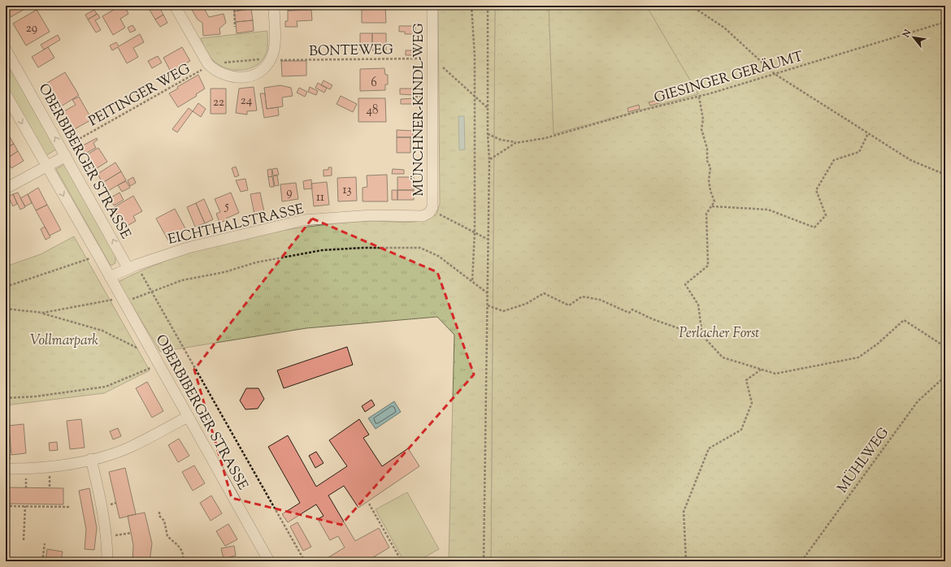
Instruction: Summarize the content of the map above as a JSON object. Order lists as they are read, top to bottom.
{
  "streets": {
    "street": ["MÜNCHNER-KINDL-WEG", "OBERBIBERGER STRASSE", "EICHTHALSTRASSE"],
    "path": [
      "BONTEWEG",
      "GIESINGER GERÄUMT",
      "PEITINGER WEG",
      "MÜHLWEG"
    ]
  },
  "crossings": [
    ["BONTEWEG", "PEITINGER WEG"],
    ["BONTEWEG", "MÜNCHNER-KINDL-WEG"],
    ["PEITINGER WEG", "OBERBIBERGER STRASSE"],
    ["MÜNCHNER-KINDL-WEG", "EICHTHALSTRASSE"],
    ["OBERBIBERGER STRASSE", "EICHTHALSTRASSE"]
  ],
  "parks": ["Perlacher Forst", "Vollmarpark"],
  "house_numbers": [
    "29",
    "6",
    "24",
    "22",
    "48",
    "13",
    "9",
    "11",
    "5"
  ],
  "north": "top left"
}
